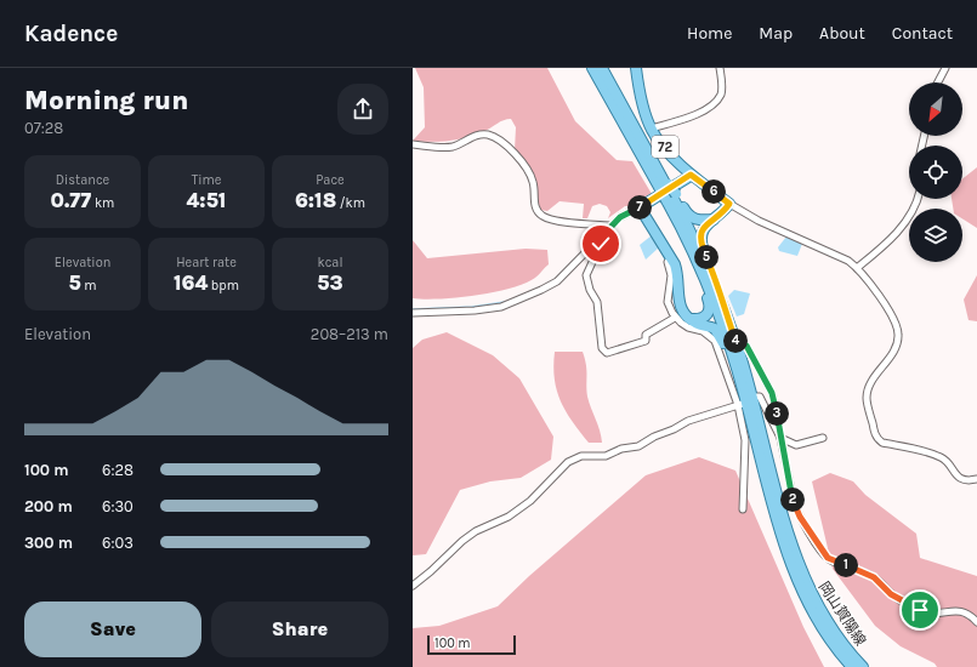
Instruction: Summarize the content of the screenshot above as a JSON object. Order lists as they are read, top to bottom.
{
  "streets": {
    "main road": ["72", "岡山賀陽線"]
  },
  "crossings": [
    ["72", "岡山賀陽線"]
  ],
  "scale_bar": "100 m",
  "north": "bottom left",
  "page": {
    "header": "Kadence",
    "nav": [
      "Home",
      "Map",
      "About",
      "Contact"
    ],
    "heading": ["Morning run", "07:28"],
    "stats": [
      ["Distance", "0.77 km"],
      ["Time", "4:51"],
      ["Pace", "6:18 /km"],
      ["Elevation", "5 m"],
      ["Heart rate", "164 bpm"],
      ["kcal", "53"]
    ],
    "pins": [
      "6",
      "7",
      "5",
      "4",
      "3",
      "2",
      "1"
    ],
    "chart": ["Elevation", "208–213 m"],
    "list": [
      {
        "name": "100 m",
        "note": "6:28"
      },
      {
        "name": "200 m",
        "note": "6:30"
      },
      {
        "name": "300 m",
        "note": "6:03"
      }
    ],
    "buttons": ["Save", "Share"],
    "scale": "100 m"
  }
}
